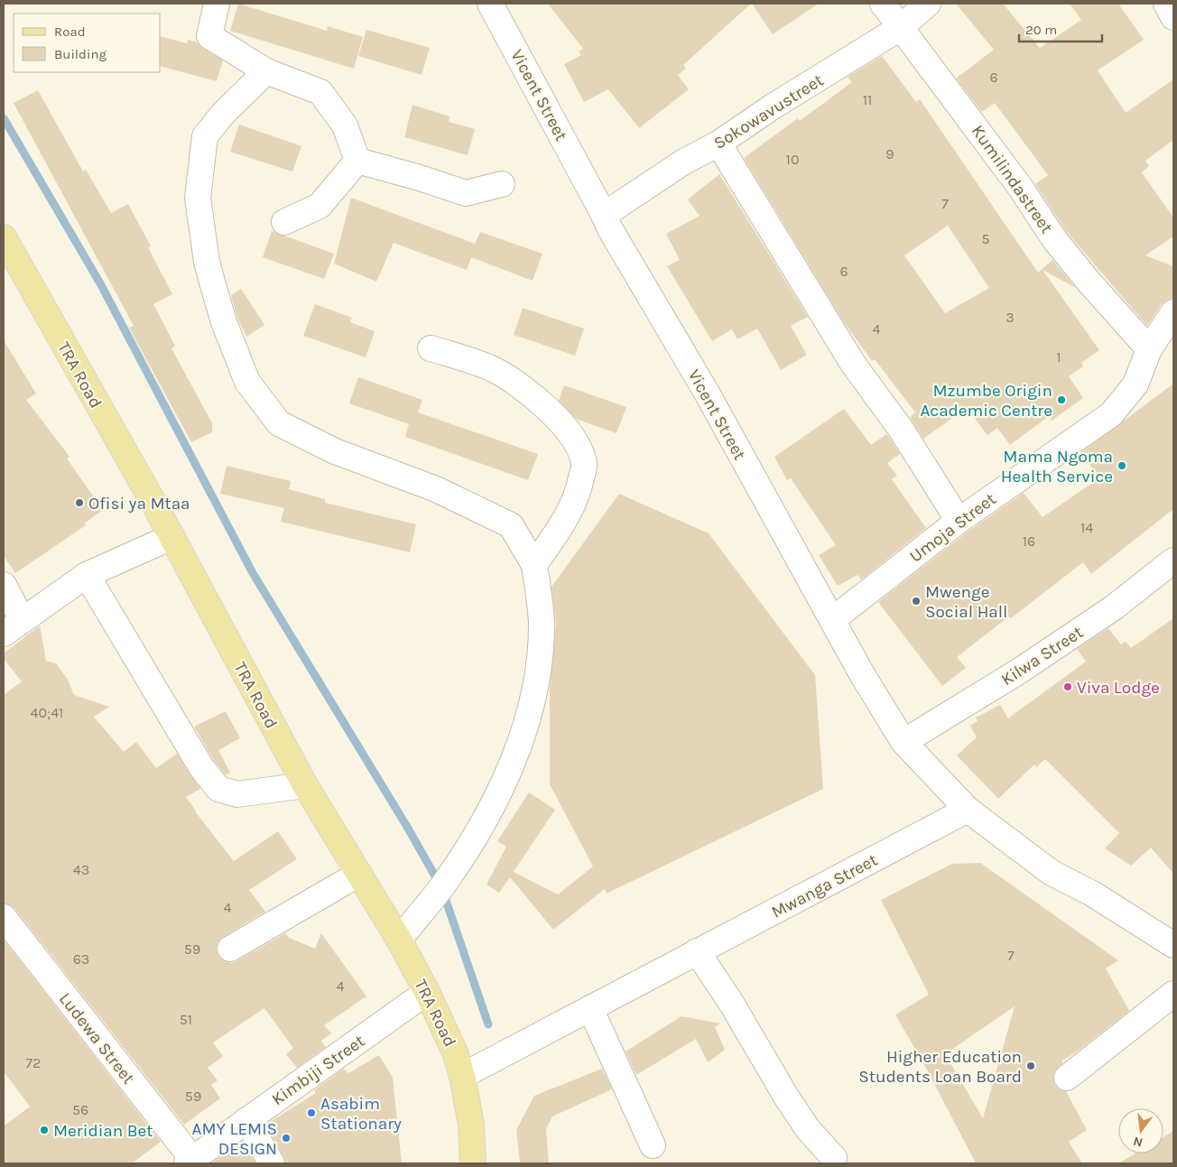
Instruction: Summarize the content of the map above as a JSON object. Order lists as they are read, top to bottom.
{
  "streets": {
    "main road": ["TRA Road"],
    "street": [
      "Vicent Street",
      "Sokowavustreet",
      "Kumilindastreet",
      "Umoja Street",
      "Kilwa Street",
      "Mwanga Street",
      "Ludewa Street",
      "Kimbiji Street"
    ]
  },
  "crossings": [
    ["Vicent Street", "Sokowavustreet"],
    ["Vicent Street", "Umoja Street"],
    ["Vicent Street", "Kilwa Street"],
    ["Vicent Street", "Mwanga Street"],
    ["Sokowavustreet", "Kumilindastreet"],
    ["Kumilindastreet", "Umoja Street"],
    ["TRA Road", "Mwanga Street"],
    ["TRA Road", "Kimbiji Street"],
    ["Ludewa Street", "Kimbiji Street"]
  ],
  "places": [
    "Mzumbe Origin Academic Centre",
    "Mama Ngoma Health Service",
    "Ofisi ya Mtaa",
    "Mwenge Social Hall",
    "Viva Lodge",
    "Higher Education Students Loan Board",
    "Asabim Stationary",
    "Meridian Bet",
    "AMY LEMIS DESIGN"
  ],
  "house_numbers": [
    "6",
    "11",
    "9",
    "10",
    "7",
    "5",
    "6",
    "3",
    "4",
    "1",
    "14",
    "16",
    "40;41",
    "43",
    "4",
    "59",
    "7",
    "63",
    "4",
    "51",
    "72",
    "59",
    "56"
  ],
  "legend": ["Road", "Building"],
  "scale_bar": "20 m",
  "north": "bottom"
}
